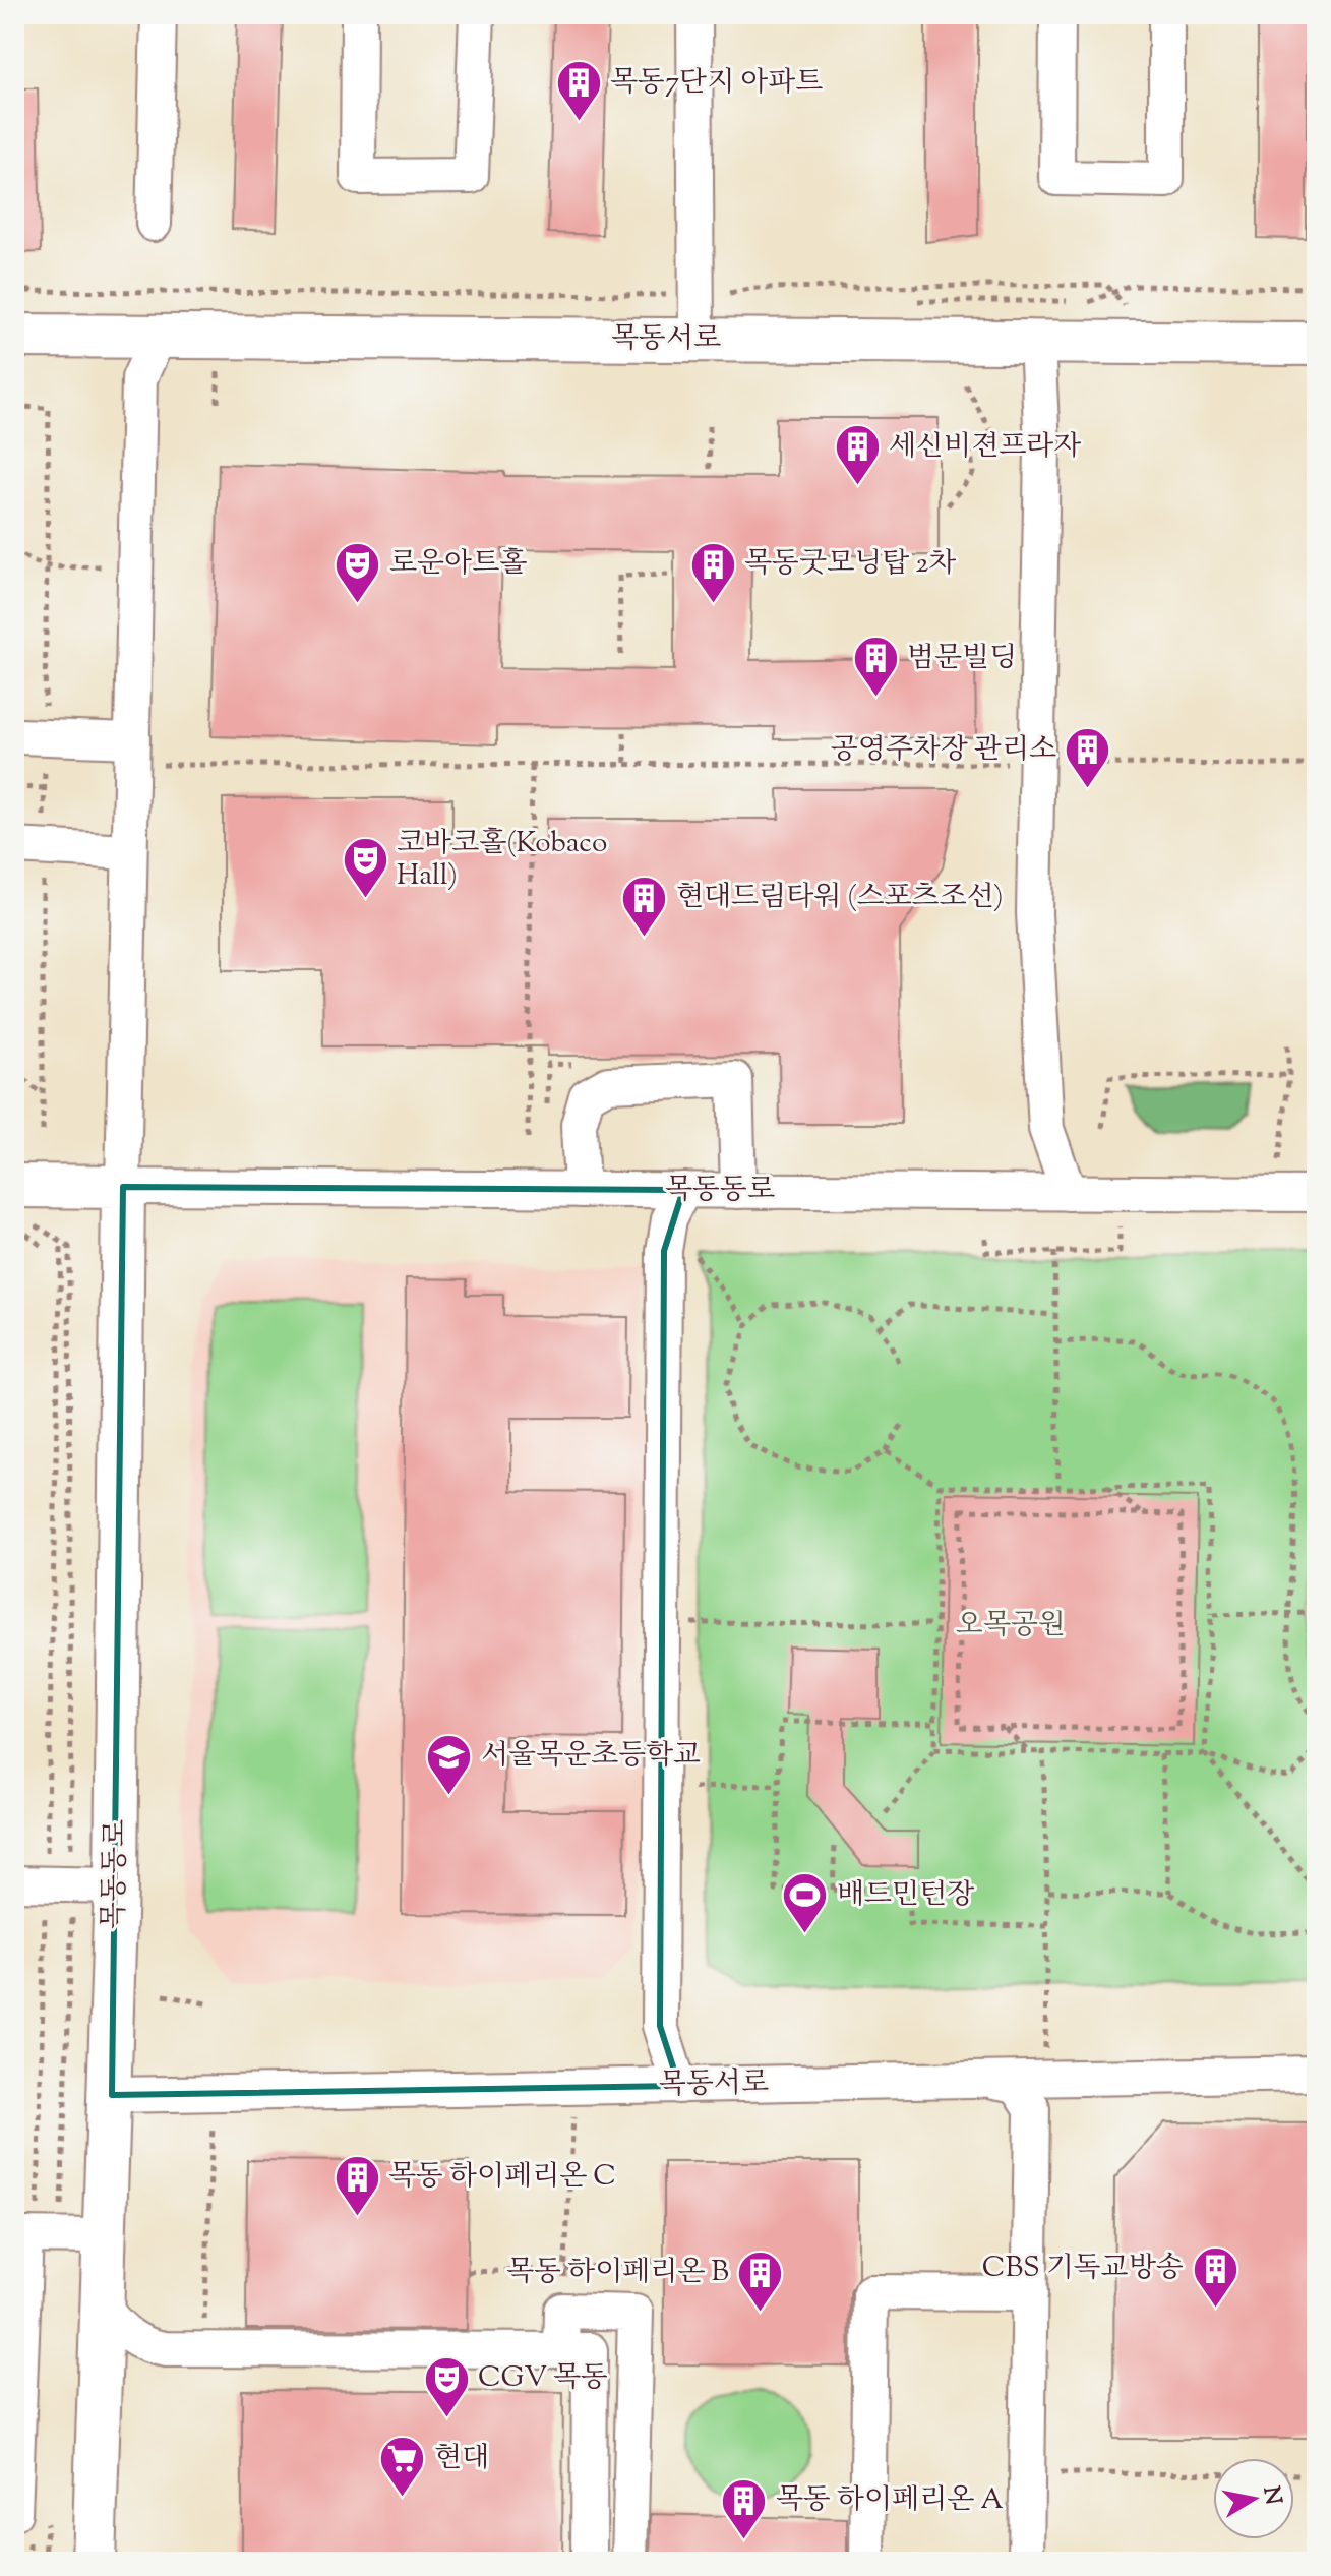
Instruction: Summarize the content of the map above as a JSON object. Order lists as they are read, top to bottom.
{
  "streets": {
    "main road": ["목동서로", "목동동로"]
  },
  "crossings": [
    ["목동서로", "목동동로"]
  ],
  "parks": ["오목공원"],
  "places": {
    "building": [
      "목동7단지 아파트",
      "세신비젼프라자",
      "목동굿모닝탑 2차",
      "범문빌딩",
      "공영주차장 관리소",
      "현대드림타워 (스포츠조선)",
      "목동 하이페리온 C",
      "CBS 기독교방송",
      "목동 하이페리온 B",
      "목동 하이페리온 A"
    ],
    "theatre": ["로운아트홀", "코바코홀(Kobaco Hall)", "CGV 목동"],
    "school or university": ["서울목운초등학교"],
    "sports": ["배드민턴장"],
    "supermarket": ["현대"]
  },
  "north": "right"
}
